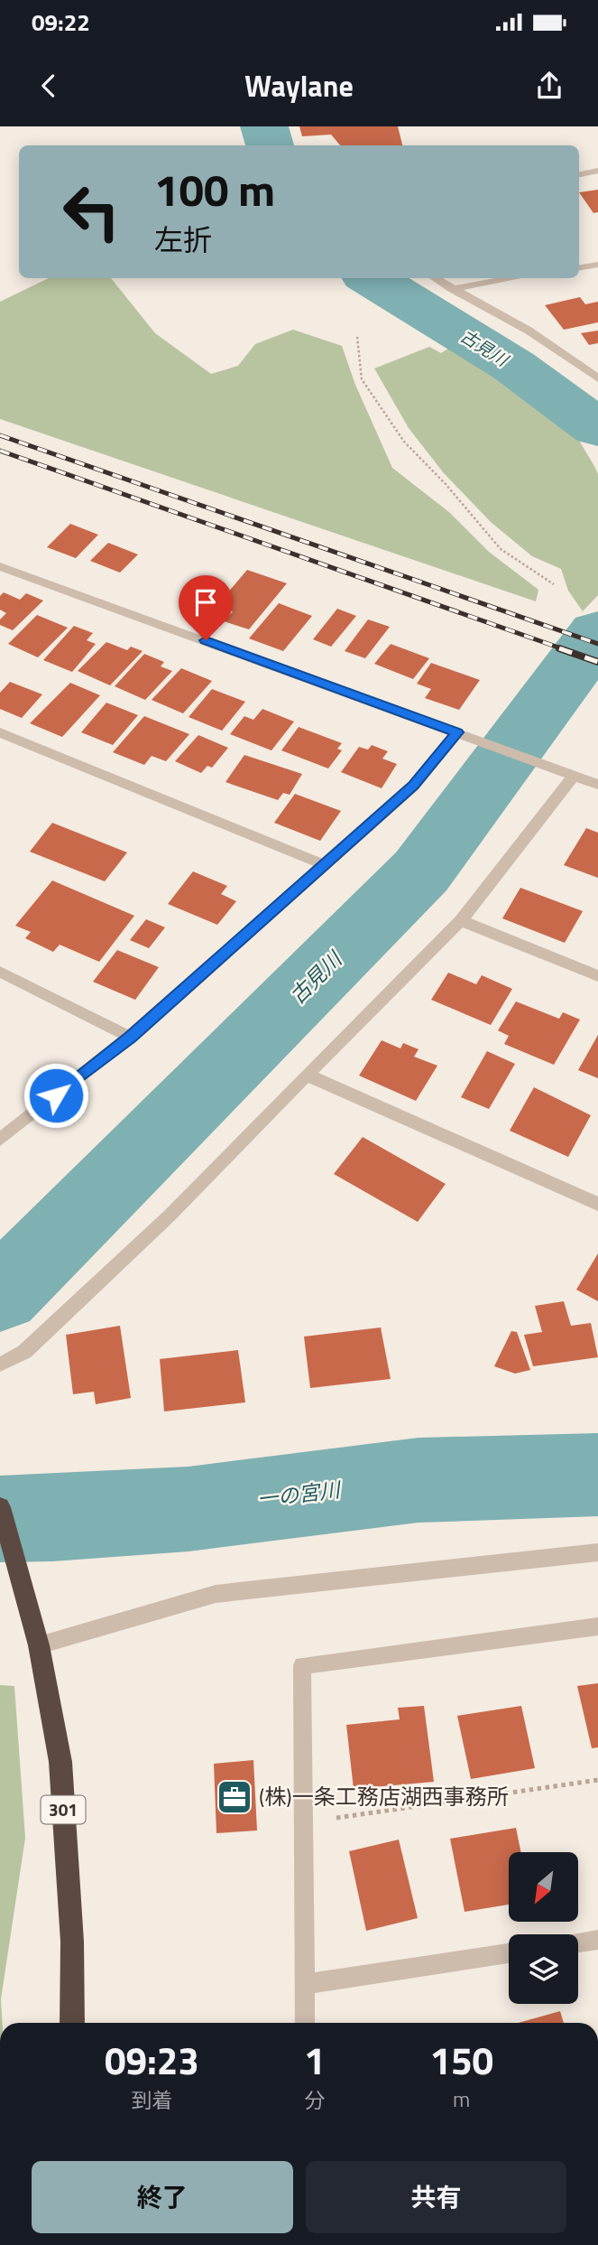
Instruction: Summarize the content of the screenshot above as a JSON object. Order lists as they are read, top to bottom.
{
  "streets": {
    "highway": ["301"]
  },
  "water": ["古見川", "一の宮川"],
  "places": {
    "office": ["(株)一条工務店湖西事務所"]
  },
  "north": "bottom left",
  "page": {
    "status": "09:22",
    "header": "Waylane",
    "turn": ["100 m", "左折"],
    "eta": [
      "09:23",
      "到着",
      "1",
      "分",
      "150",
      "m"
    ],
    "buttons": ["終了", "共有"]
  }
}
